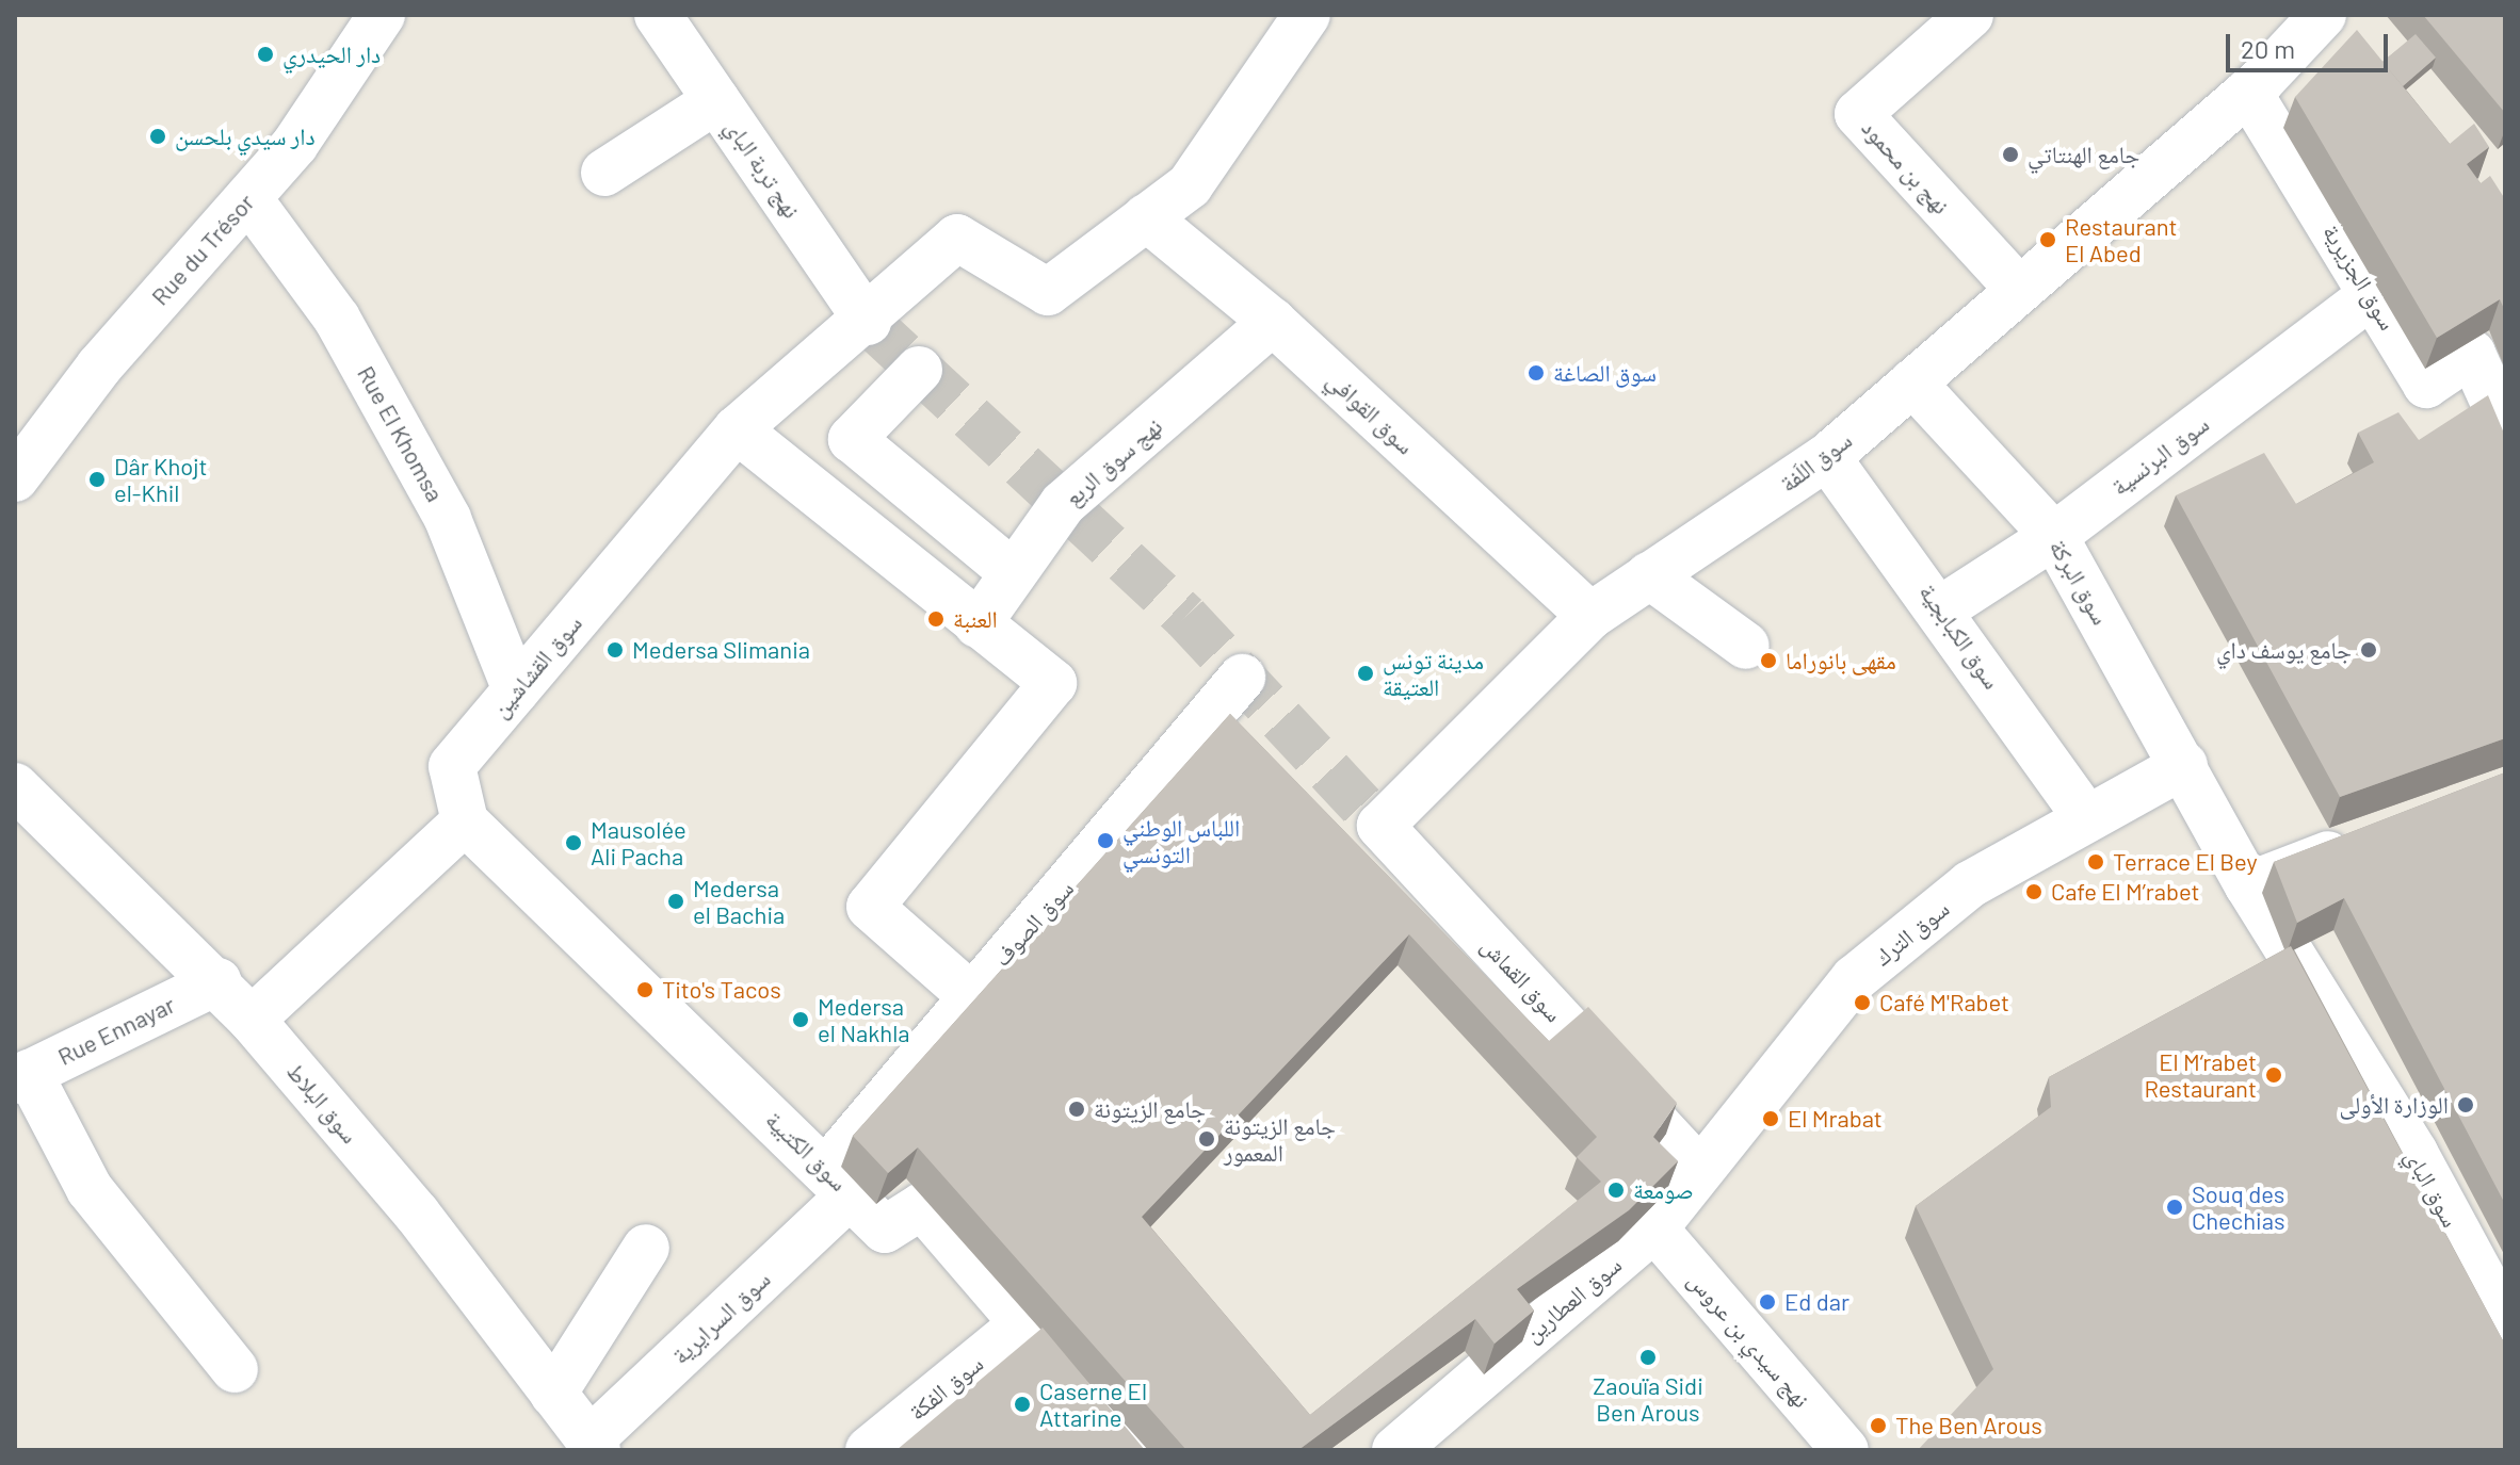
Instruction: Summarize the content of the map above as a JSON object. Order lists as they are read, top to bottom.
{
  "streets": {
    "street": [
      "نهج بن محمود",
      "نهج تربة الباي",
      "Rue du Trésor",
      "سوق الجزيرية",
      "سوق القوافي",
      "Rue El Khomsa",
      "سوق البرنسية",
      "نهج سوق الربع",
      "سوق اللَفة",
      "سوق البركة",
      "سوق الكبابجية",
      "سوق القشاشين",
      "سوق الصوف",
      "سوق الترك",
      "سوق القماش",
      "Rue Ennayar",
      "سوق البلاط",
      "سوق الكتبية",
      "سوق الباي",
      "سوق العطارين",
      "سوق السرايرية",
      "نهج سيدي بن عروس",
      "سوق الفكة"
    ]
  },
  "crossings": [
    ["نهج بن محمود", "سوق اللَفة"],
    ["نهج تربة الباي", "سوق القشاشين"],
    ["Rue du Trésor", "Rue El Khomsa"],
    ["سوق الجزيرية", "سوق البرنسية"],
    ["سوق الجزيرية", "سوق اللَفة"],
    ["سوق القوافي", "نهج سوق الربع"],
    ["سوق القوافي", "سوق اللَفة"],
    ["سوق القوافي", "سوق القشاشين"],
    ["Rue El Khomsa", "سوق القشاشين"],
    ["سوق البرنسية", "سوق البركة"],
    ["سوق البرنسية", "سوق الكبابجية"],
    ["سوق اللَفة", "سوق البركة"],
    ["سوق اللَفة", "سوق الكبابجية"],
    ["سوق اللَفة", "سوق القماش"],
    ["سوق البركة", "سوق الترك"],
    ["سوق البركة", "سوق الباي"],
    ["سوق الكبابجية", "سوق الترك"],
    ["سوق القشاشين", "سوق الكتبية"],
    ["سوق الصوف", "سوق الكتبية"],
    ["سوق الصوف", "سوق السرايرية"],
    ["سوق الترك", "سوق القماش"],
    ["سوق الترك", "سوق العطارين"],
    ["سوق القماش", "سوق العطارين"],
    ["Rue Ennayar", "سوق البلاط"],
    ["سوق البلاط", "سوق السرايرية"],
    ["سوق الكتبية", "سوق السرايرية"],
    ["سوق الكتبية", "سوق الفكة"],
    ["سوق العطارين", "نهج سيدي بن عروس"]
  ],
  "places": [
    "دار الحيدري",
    "دار سيدي بلحسن",
    "جامع الهنتاتي",
    "Restaurant El Abed",
    "سوق الصاغة",
    "Dâr Khojt el-Khil",
    "العنبة",
    "Medersa Slimania",
    "جامع يوسف داي",
    "مقهى بانوراما",
    "مدينة تونس العتيقة",
    "اللباس الوطني التونسي",
    "Mausolée Ali Pacha",
    "Terrace El Bey",
    "Cafe El M’rabet",
    "Medersa el Bachia",
    "Tito's Tacos",
    "Café M'Rabet",
    "Medersa el Nakhla",
    "El M‘rabet Restaurant",
    "الوزارة الأولى",
    "جامع الزيتونة",
    "El Mrabat",
    "جامع الزيتونة المعمور",
    "صومعة",
    "Souq des Chechias",
    "Ed dar",
    "Zaouïa Sidi Ben Arous",
    "Caserne El Attarine",
    "The Ben Arous"
  ],
  "scale_bar": "20 m"
}
